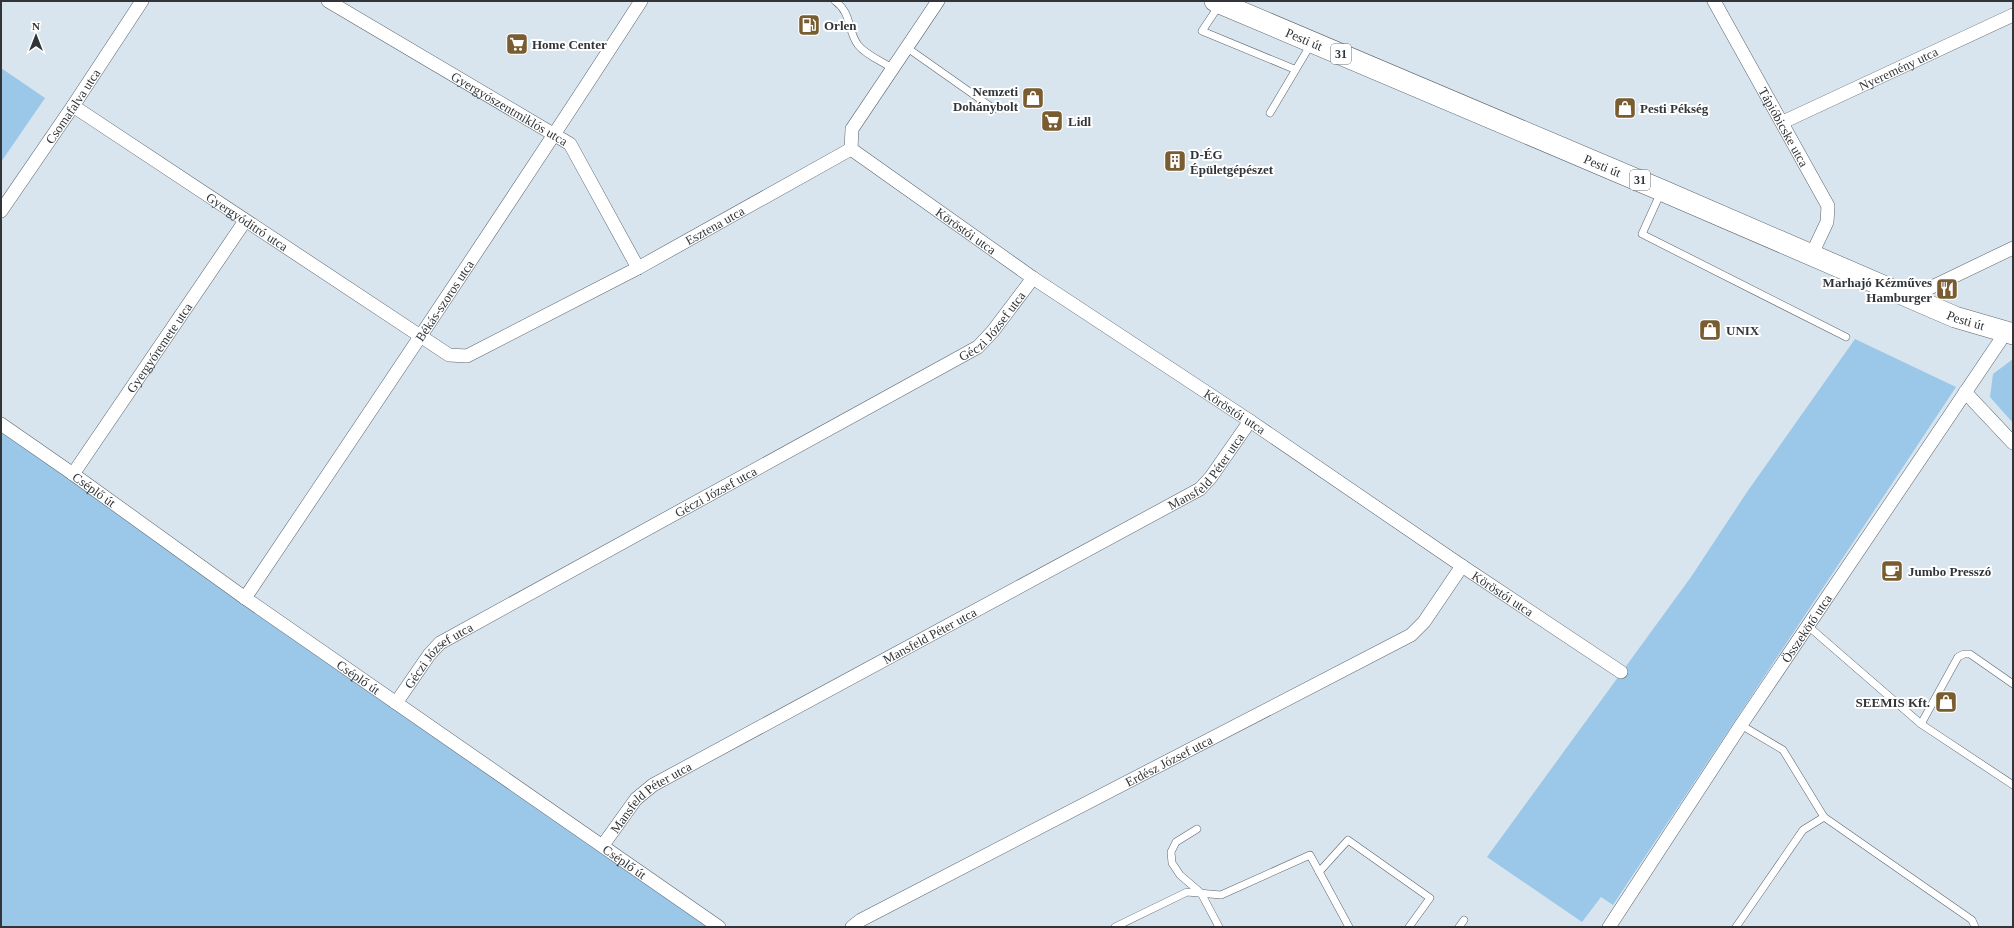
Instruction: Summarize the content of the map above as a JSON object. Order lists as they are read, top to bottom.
{
  "streets": {
    "main road": ["Pesti út", "31"],
    "street": [
      "Nyeremény utca",
      "Csomafalva utca",
      "Gyergyószentmiklós utca",
      "Tápióbicske utca",
      "Gyergyóditró utca",
      "Esztena utca",
      "Köröstói utca",
      "Békás-szoros utca",
      "Géczi József utca",
      "Gyergyóremete utca",
      "Mansfeld Péter utca",
      "Cséplő út",
      "Összekötő utca",
      "Erdész József utca"
    ]
  },
  "crossings": [
    ["Pesti út", "Tápióbicske utca"],
    ["Pesti út", "Összekötő utca"],
    ["Nyeremény utca", "Tápióbicske utca"],
    ["Csomafalva utca", "Gyergyóditró utca"],
    ["Gyergyószentmiklós utca", "Esztena utca"],
    ["Gyergyószentmiklós utca", "Békás-szoros utca"],
    ["Gyergyóditró utca", "Esztena utca"],
    ["Gyergyóditró utca", "Békás-szoros utca"],
    ["Gyergyóditró utca", "Gyergyóremete utca"],
    ["Esztena utca", "Köröstói utca"],
    ["Esztena utca", "Békás-szoros utca"],
    ["Köröstói utca", "Géczi József utca"],
    ["Köröstói utca", "Mansfeld Péter utca"],
    ["Köröstói utca", "Erdész József utca"],
    ["Békás-szoros utca", "Cséplő út"],
    ["Géczi József utca", "Cséplő út"],
    ["Gyergyóremete utca", "Cséplő út"],
    ["Mansfeld Péter utca", "Cséplő út"]
  ],
  "places": {
    "fuel station": ["Orlen"],
    "supermarket": ["Home Center", "Lidl"],
    "shop": [
      "Nemzeti Dohánybolt",
      "Pesti Pékség",
      "UNIX",
      "SEEMIS Kft."
    ],
    "building": ["D-ÉG Épületgépészet"],
    "restaurant": ["Marhajó Kézműves Hamburger"],
    "cafe": ["Jumbo Presszó"]
  },
  "north": "top"
}
